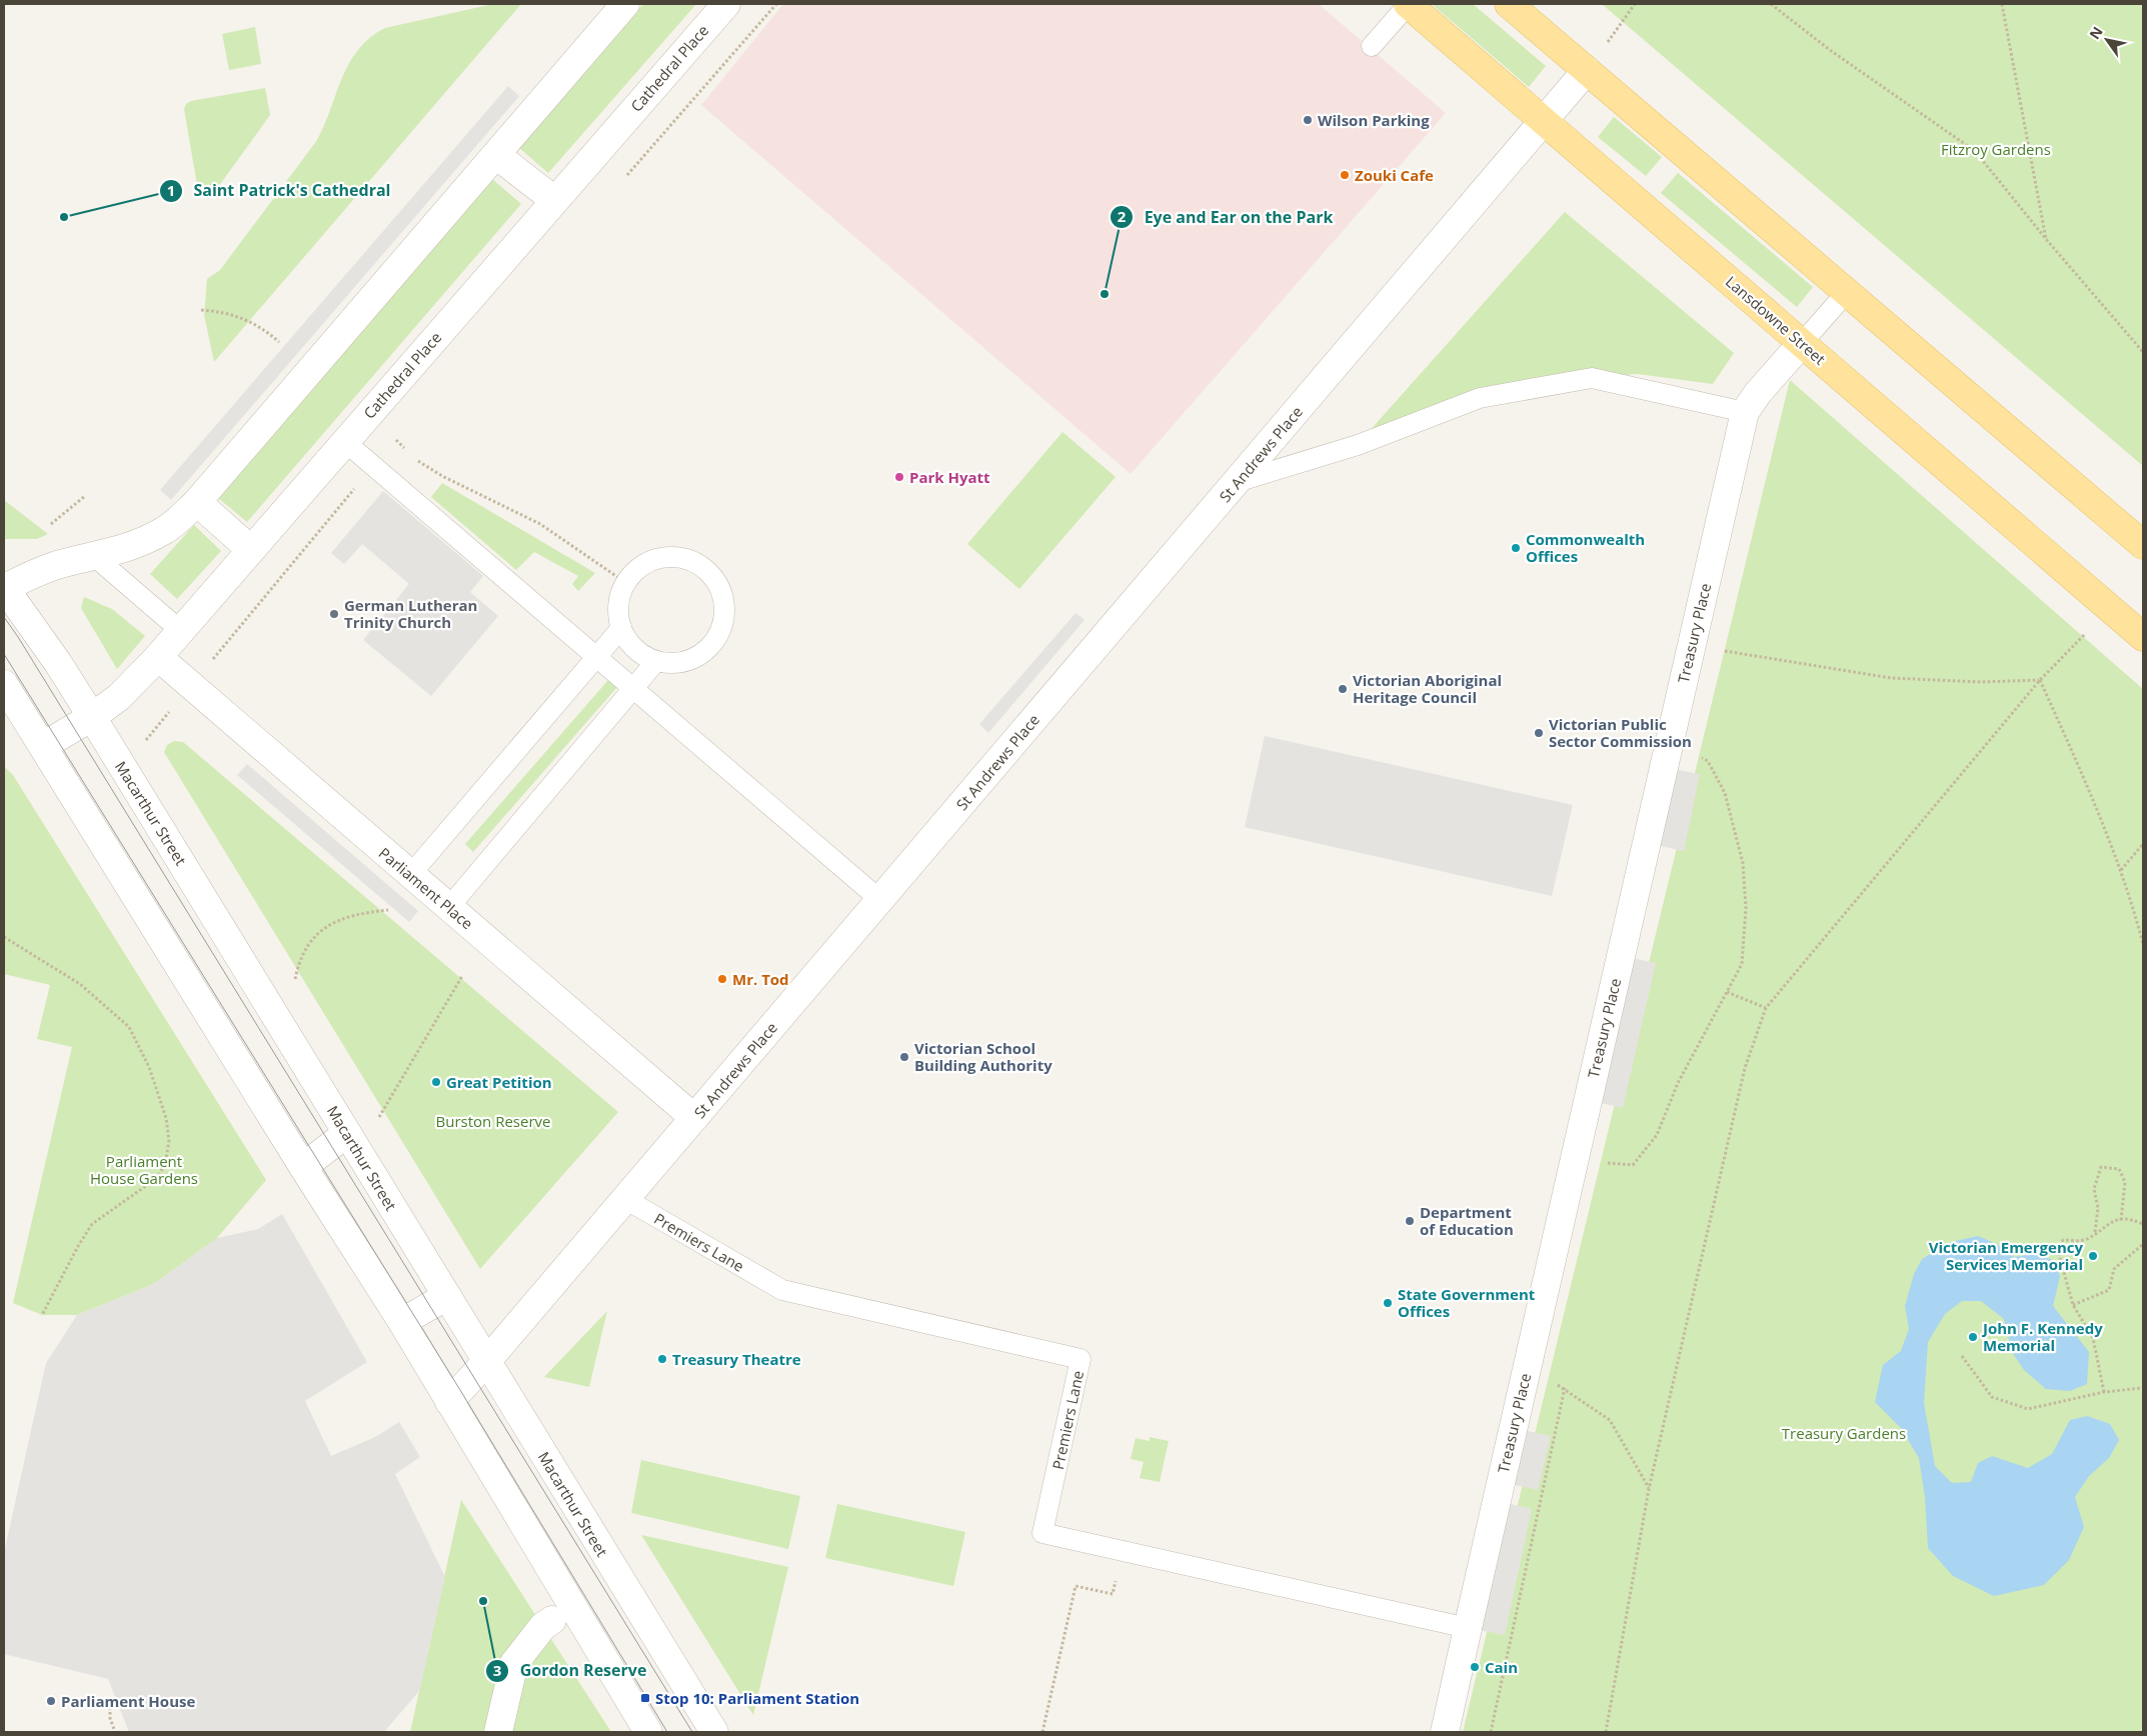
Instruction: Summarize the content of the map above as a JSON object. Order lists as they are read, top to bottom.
{
  "streets": {
    "main road": ["Lansdowne Street"],
    "street": [
      "Cathedral Place",
      "St Andrews Place",
      "Treasury Place",
      "Macarthur Street",
      "Parliament Place"
    ],
    "lane": ["Premiers Lane"]
  },
  "crossings": [
    ["Cathedral Place", "Macarthur Street"],
    ["Cathedral Place", "Parliament Place"],
    ["Lansdowne Street", "St Andrews Place"],
    ["Lansdowne Street", "Treasury Place"],
    ["St Andrews Place", "Macarthur Street"],
    ["St Andrews Place", "Parliament Place"],
    ["St Andrews Place", "Premiers Lane"],
    ["Treasury Place", "Premiers Lane"]
  ],
  "parks": [
    "Fitzroy Gardens",
    "Burston Reserve",
    "Parliament House Gardens",
    "Treasury Gardens"
  ],
  "places": {
    "other": [
      "Wilson Parking",
      "Zouki Cafe",
      "Saint Patrick's Cathedral",
      "Eye and Ear on the Park",
      "Park Hyatt",
      "Commonwealth Offices",
      "German Lutheran Trinity Church",
      "Victorian Aboriginal Heritage Council",
      "Victorian Public Sector Commission",
      "Mr. Tod",
      "Victorian School Building Authority",
      "Great Petition",
      "Department of Education",
      "Victorian Emergency Services Memorial",
      "State Government Offices",
      "John F. Kennedy Memorial",
      "Treasury Theatre",
      "Gordon Reserve",
      "Cain",
      "Parliament House"
    ],
    "transit": ["Stop 10: Parliament Station"]
  },
  "north": "top left"
}
